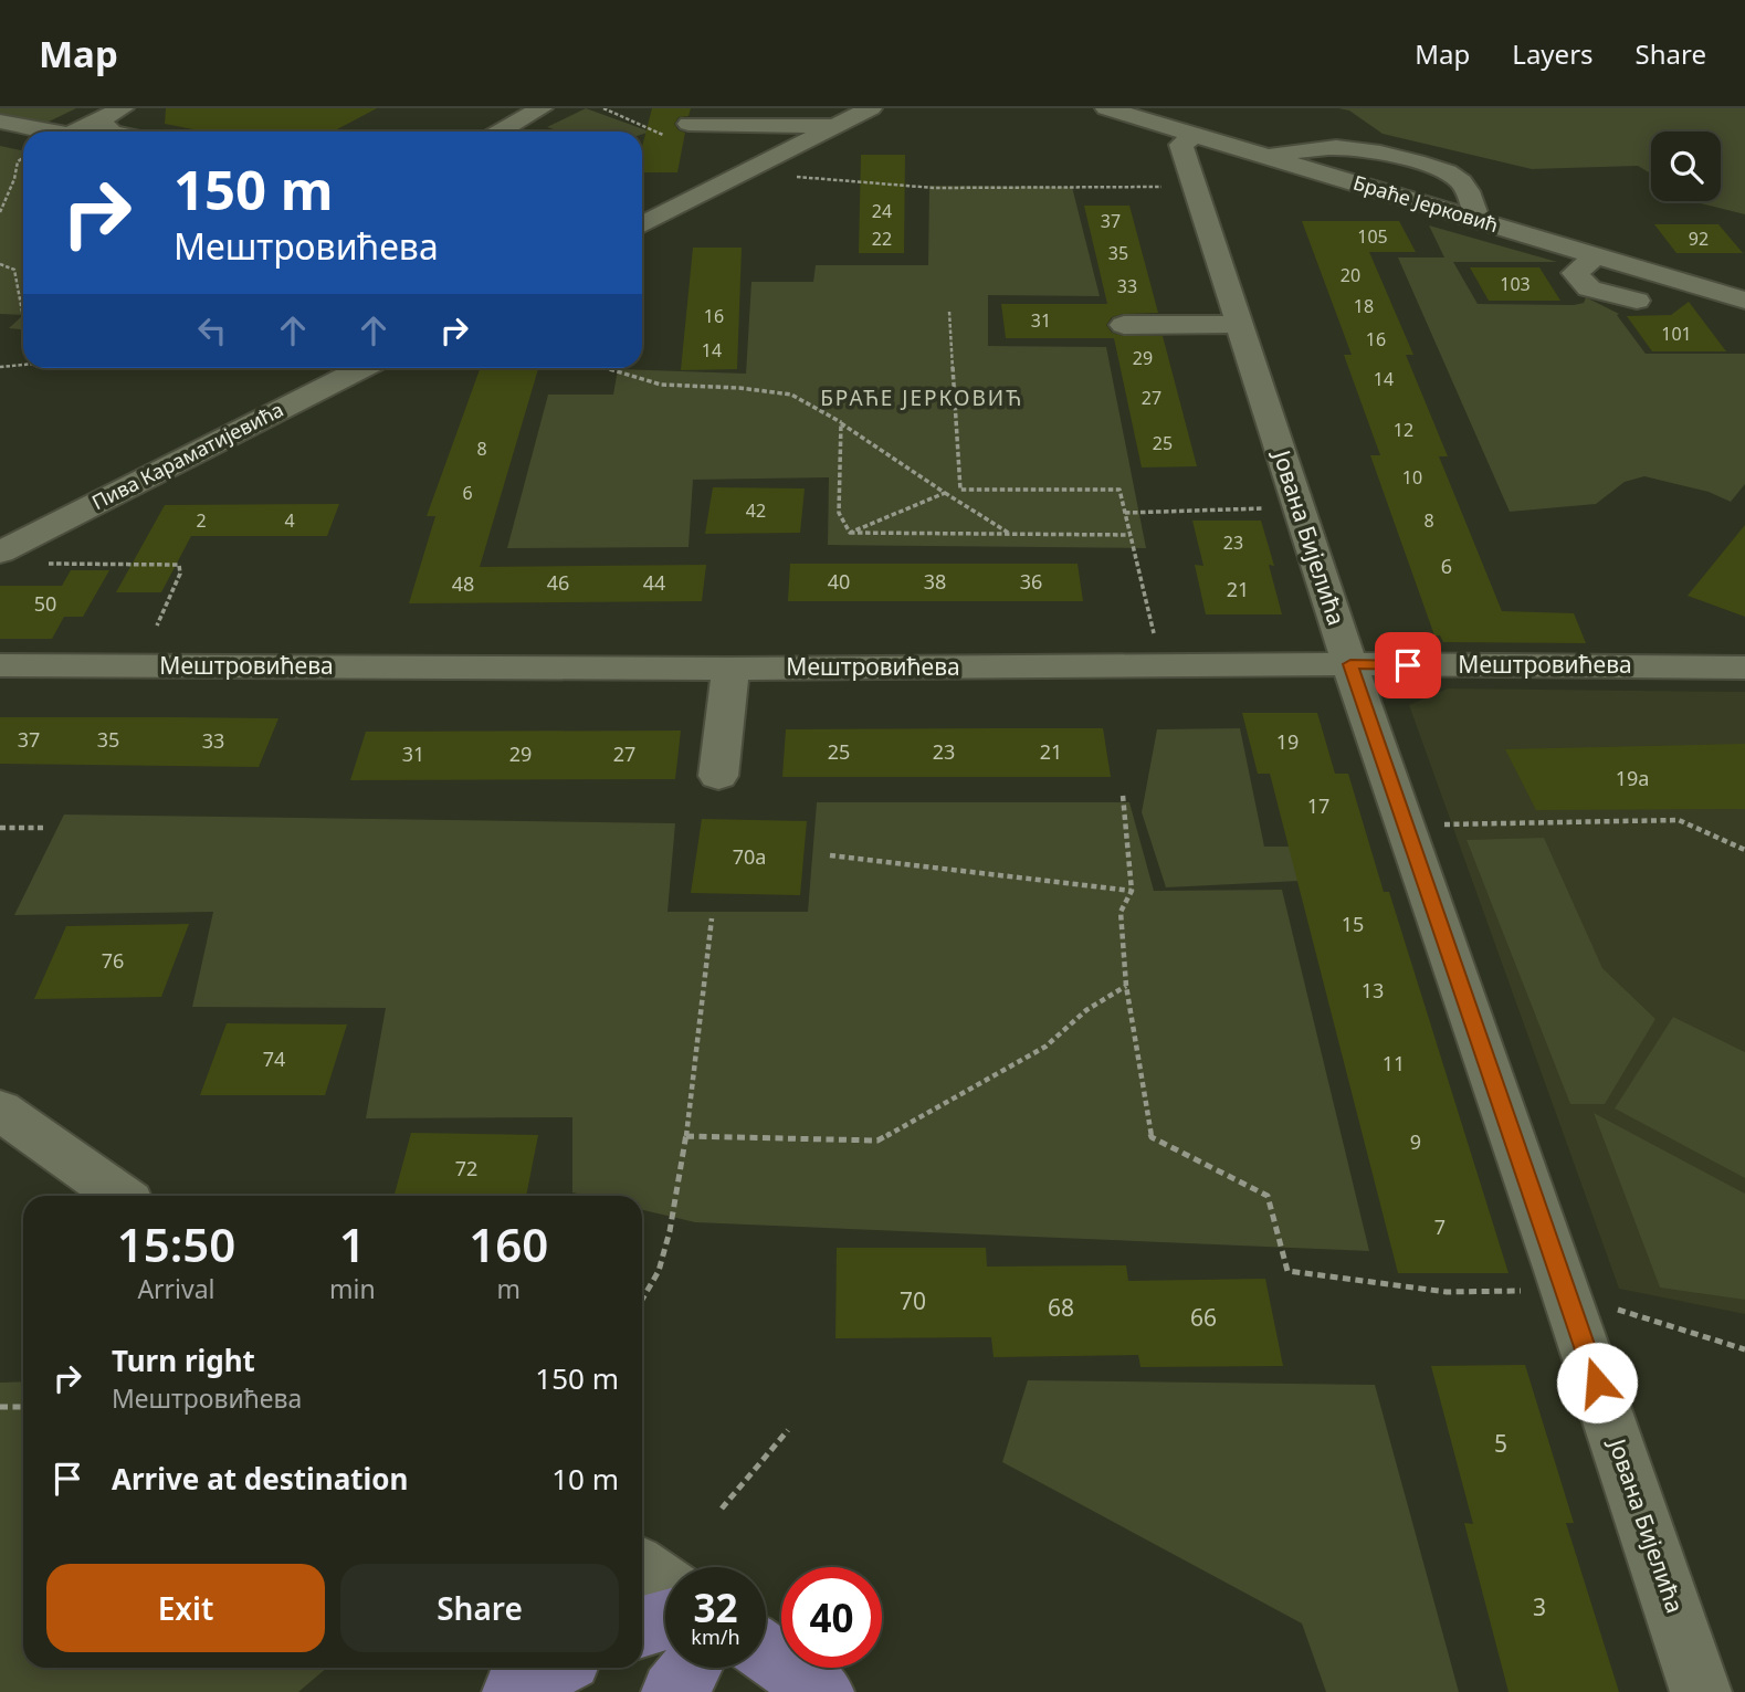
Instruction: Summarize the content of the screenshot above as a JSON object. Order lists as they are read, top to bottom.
{
  "streets": {
    "street": [
      "Браће Јерковић",
      "Пива Караматијевића",
      "Јована Бијелића",
      "Мештровићева"
    ]
  },
  "crossings": [
    ["Браће Јерковић", "Јована Бијелића"],
    ["Јована Бијелића", "Мештровићева"]
  ],
  "districts": ["БРАЋЕ ЈЕРКОВИЋ"],
  "house_numbers": [
    "24",
    "37",
    "105",
    "22",
    "92",
    "35",
    "20",
    "103",
    "33",
    "18",
    "16",
    "31",
    "101",
    "16",
    "14",
    "29",
    "14",
    "27",
    "12",
    "25",
    "8",
    "10",
    "6",
    "42",
    "2",
    "4",
    "8",
    "23",
    "6",
    "40",
    "38",
    "36",
    "46",
    "44",
    "48",
    "21",
    "50",
    "37",
    "35",
    "33",
    "19",
    "25",
    "23",
    "21",
    "31",
    "29",
    "27",
    "19a",
    "17",
    "70a",
    "15",
    "76",
    "13",
    "74",
    "11",
    "9",
    "72",
    "7",
    "70",
    "68",
    "66",
    "5",
    "3"
  ],
  "page": {
    "header": "Map",
    "nav": ["Map", "Layers", "Share"],
    "turn": ["150 m", "Мештровићева"],
    "eta": [
      "15:50",
      "Arrival",
      "1",
      "min",
      "160",
      "m"
    ],
    "list": [
      {
        "name": "Turn right",
        "note": "Мештровићева",
        "value": "150 m"
      },
      {
        "name": "Arrive at destination",
        "value": "10 m"
      }
    ],
    "buttons": ["Exit", "Share"],
    "speed": "32 km/h",
    "limit": "40"
  }
}
